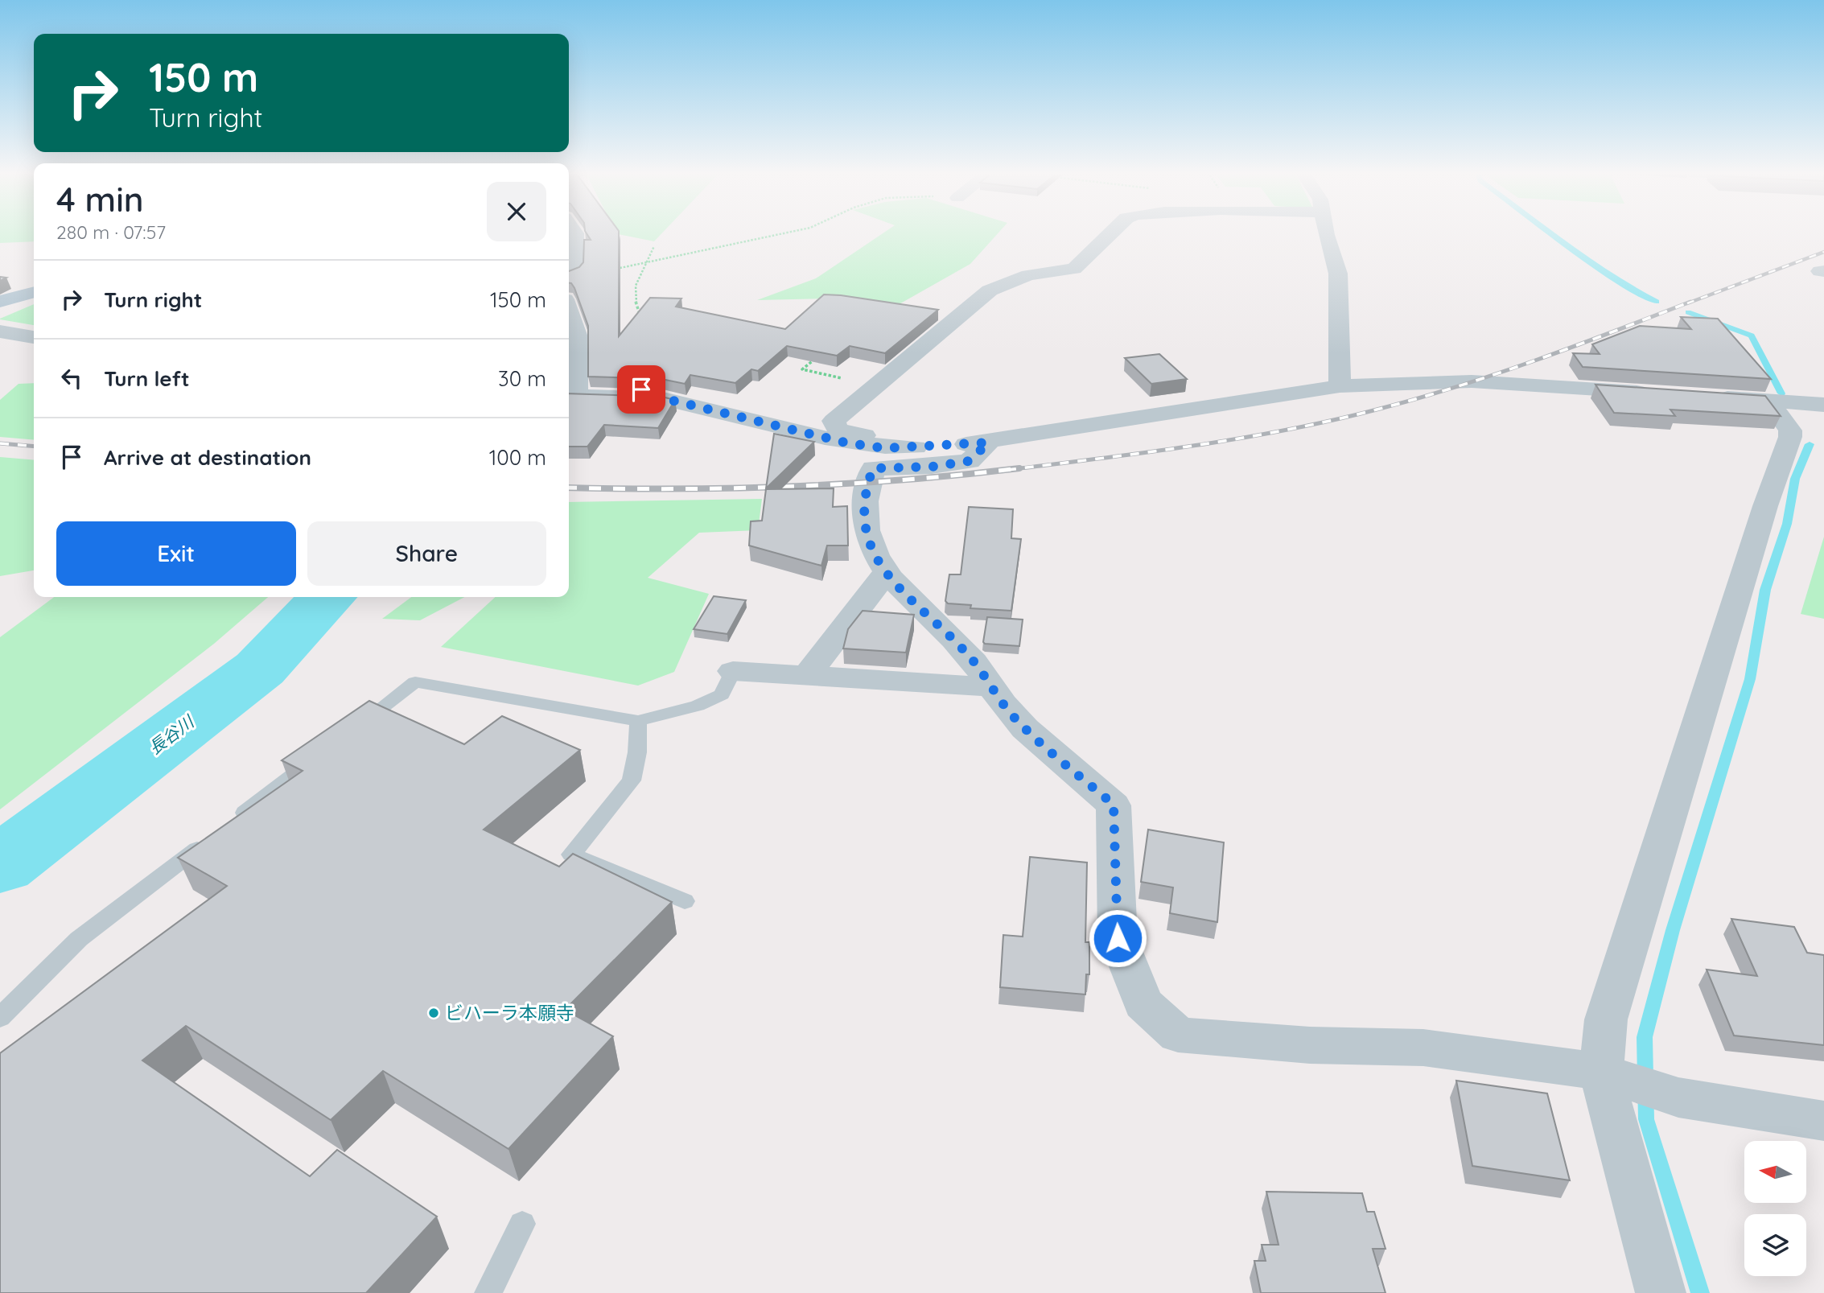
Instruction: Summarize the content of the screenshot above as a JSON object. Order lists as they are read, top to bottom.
{
  "water": ["長谷川"],
  "places": ["ビハーラ本願寺"],
  "north": "left",
  "page": {
    "turn": ["150 m", "Turn right"],
    "heading": ["4 min", "280 m · 07:57"],
    "list": [
      {
        "name": "Turn right",
        "value": "150 m"
      },
      {
        "name": "Turn left",
        "value": "30 m"
      },
      {
        "name": "Arrive at destination",
        "value": "100 m"
      }
    ],
    "buttons": ["Exit", "Share"]
  }
}
